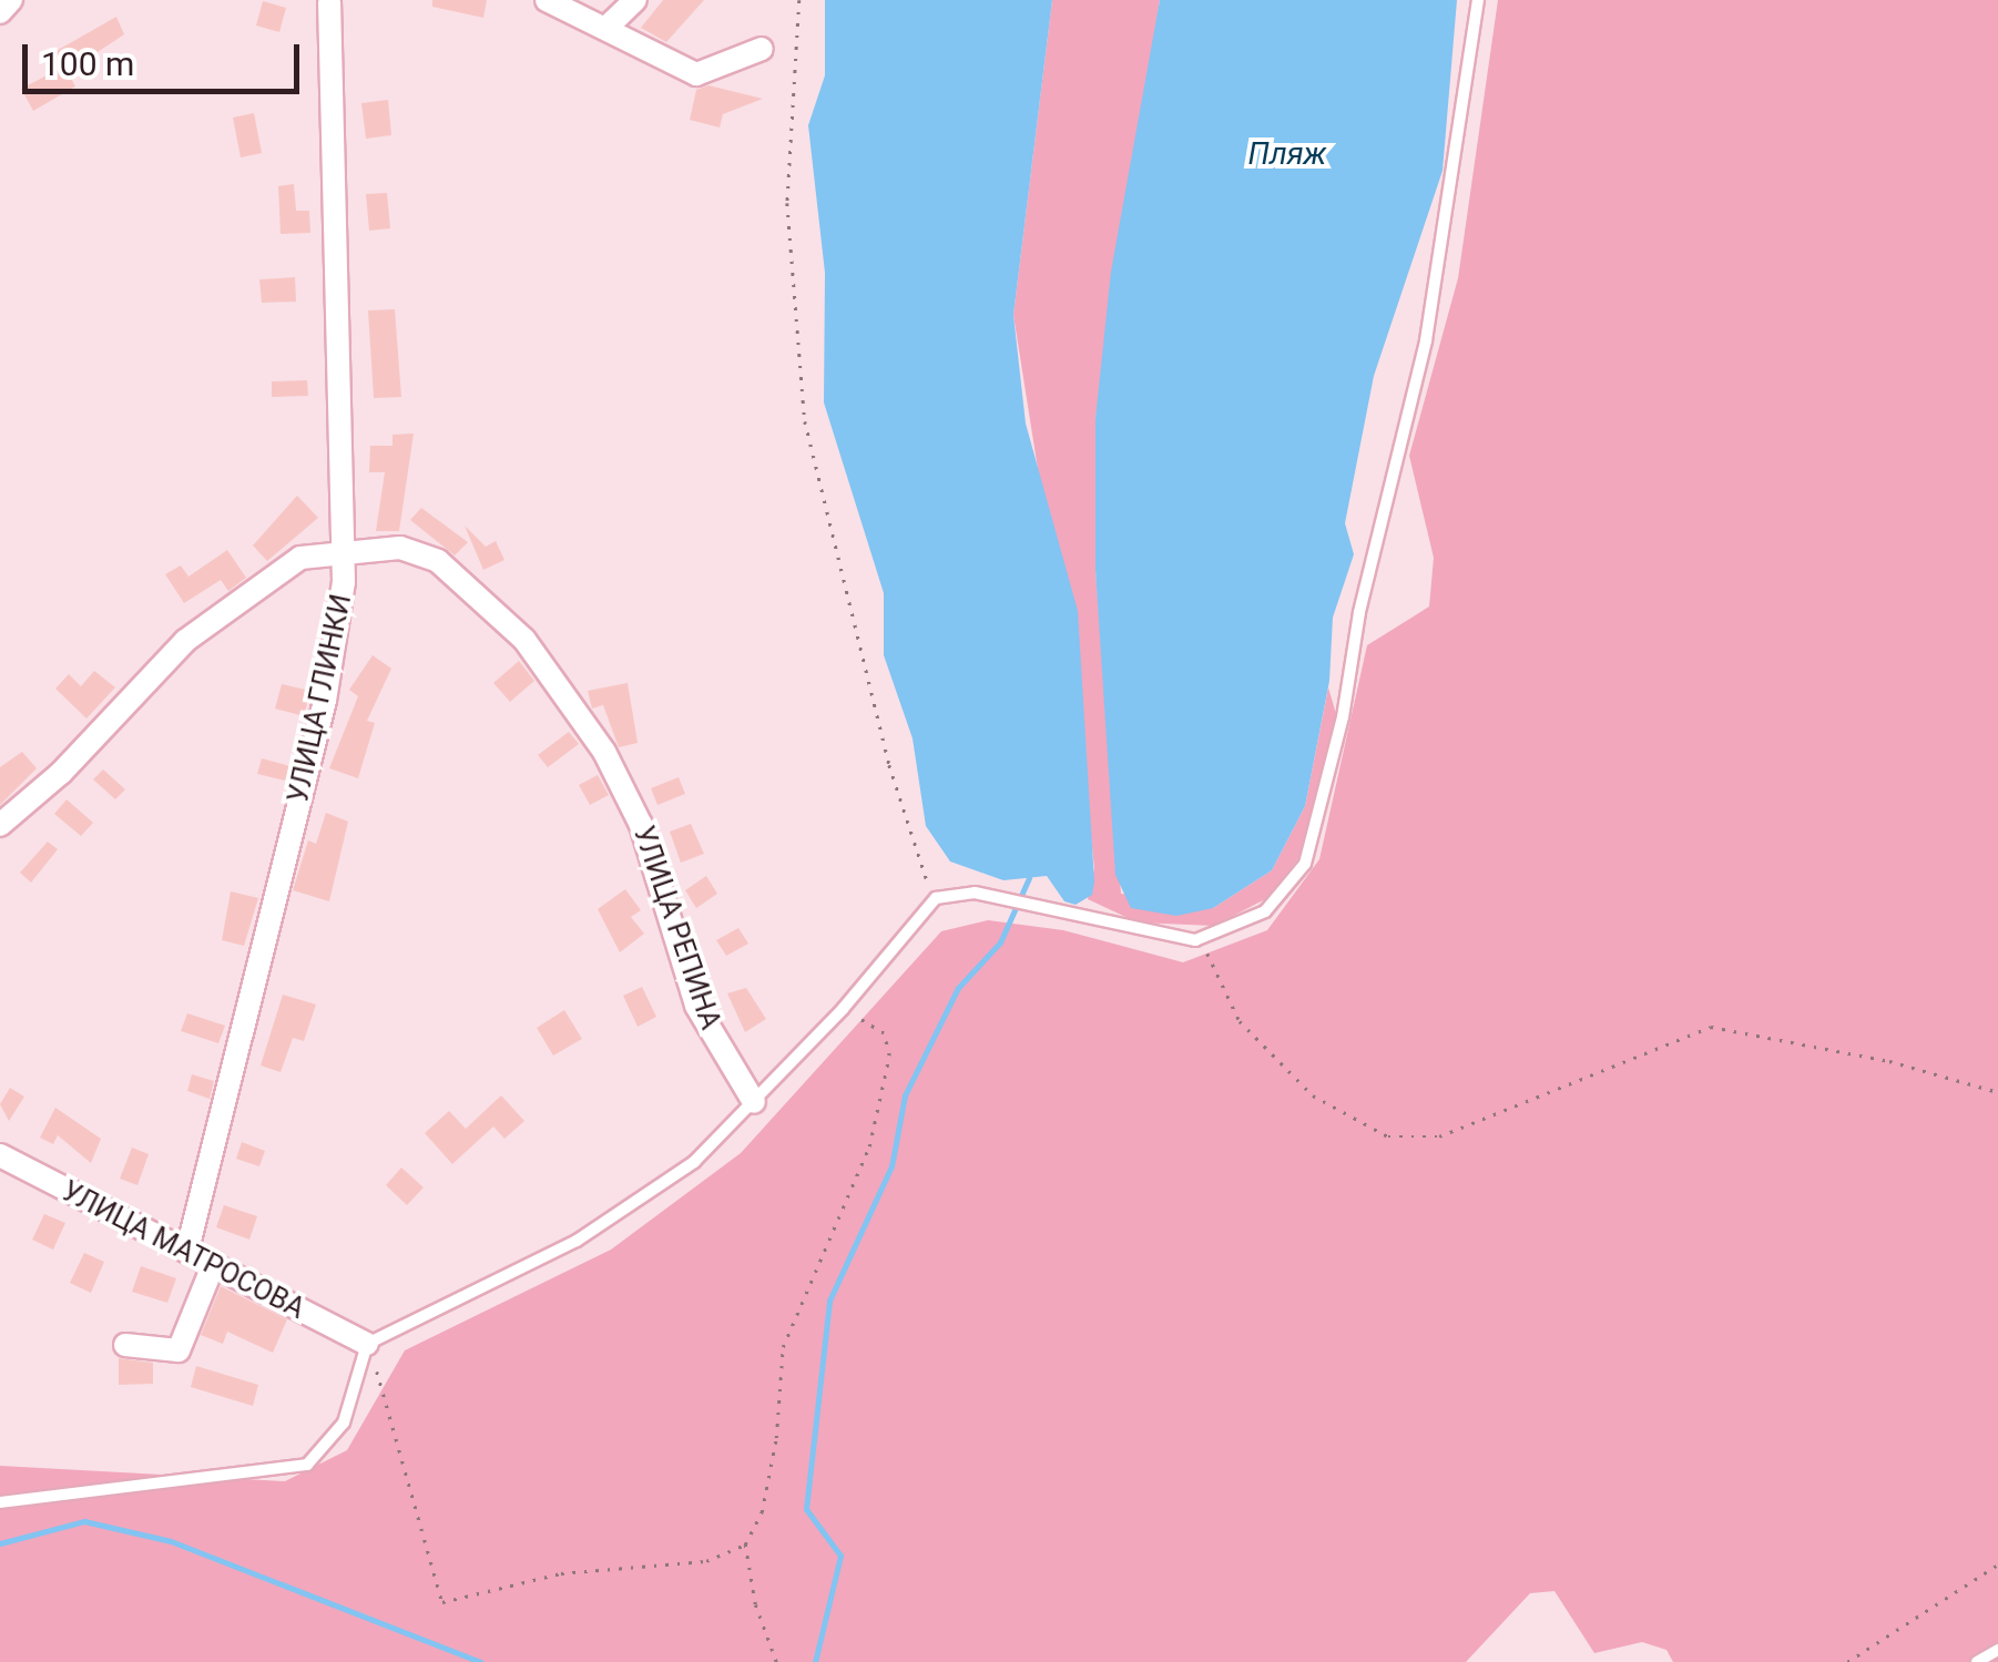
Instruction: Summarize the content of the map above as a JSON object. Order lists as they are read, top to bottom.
{
  "streets": {
    "street": ["УЛИЦА ГЛИНКИ", "УЛИЦА РЕПИНА", "УЛИЦА МАТРОСОВА"]
  },
  "crossings": [
    ["УЛИЦА ГЛИНКИ", "УЛИЦА РЕПИНА"],
    ["УЛИЦА ГЛИНКИ", "УЛИЦА МАТРОСОВА"]
  ],
  "water": ["Пляж"],
  "scale_bar": "100 m"
}
